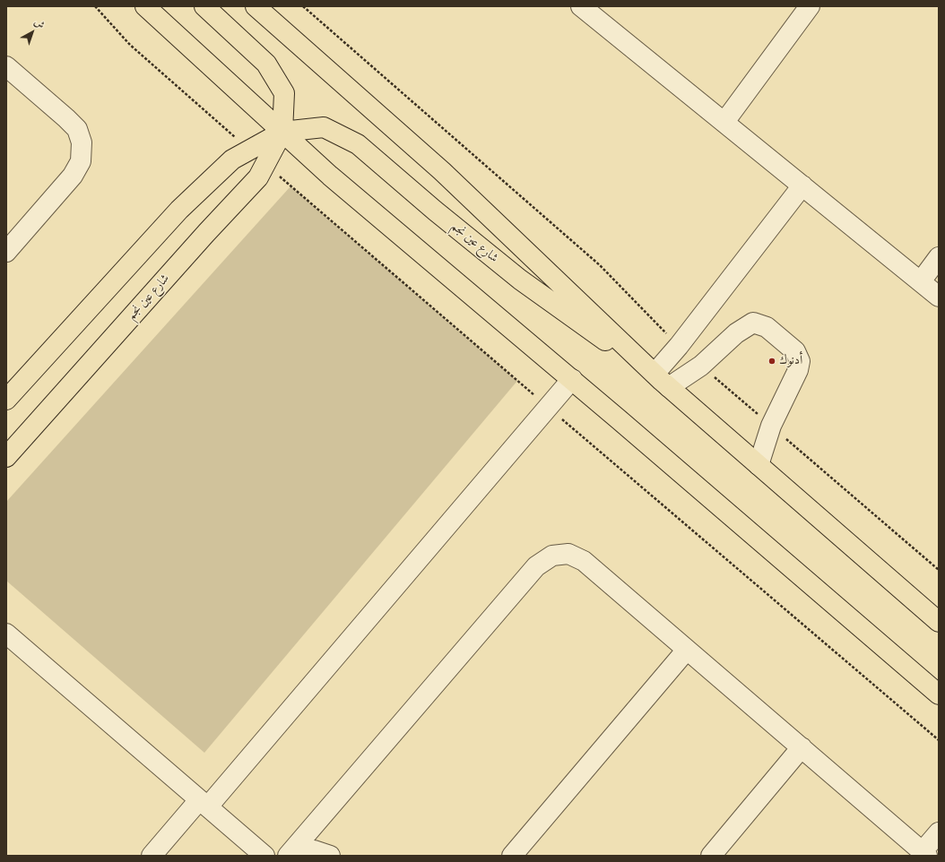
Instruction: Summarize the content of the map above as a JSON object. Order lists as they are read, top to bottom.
{
  "streets": {
    "main road": ["شارع عين نجم"]
  },
  "places": ["أدنوك"],
  "north": "top right"
}
